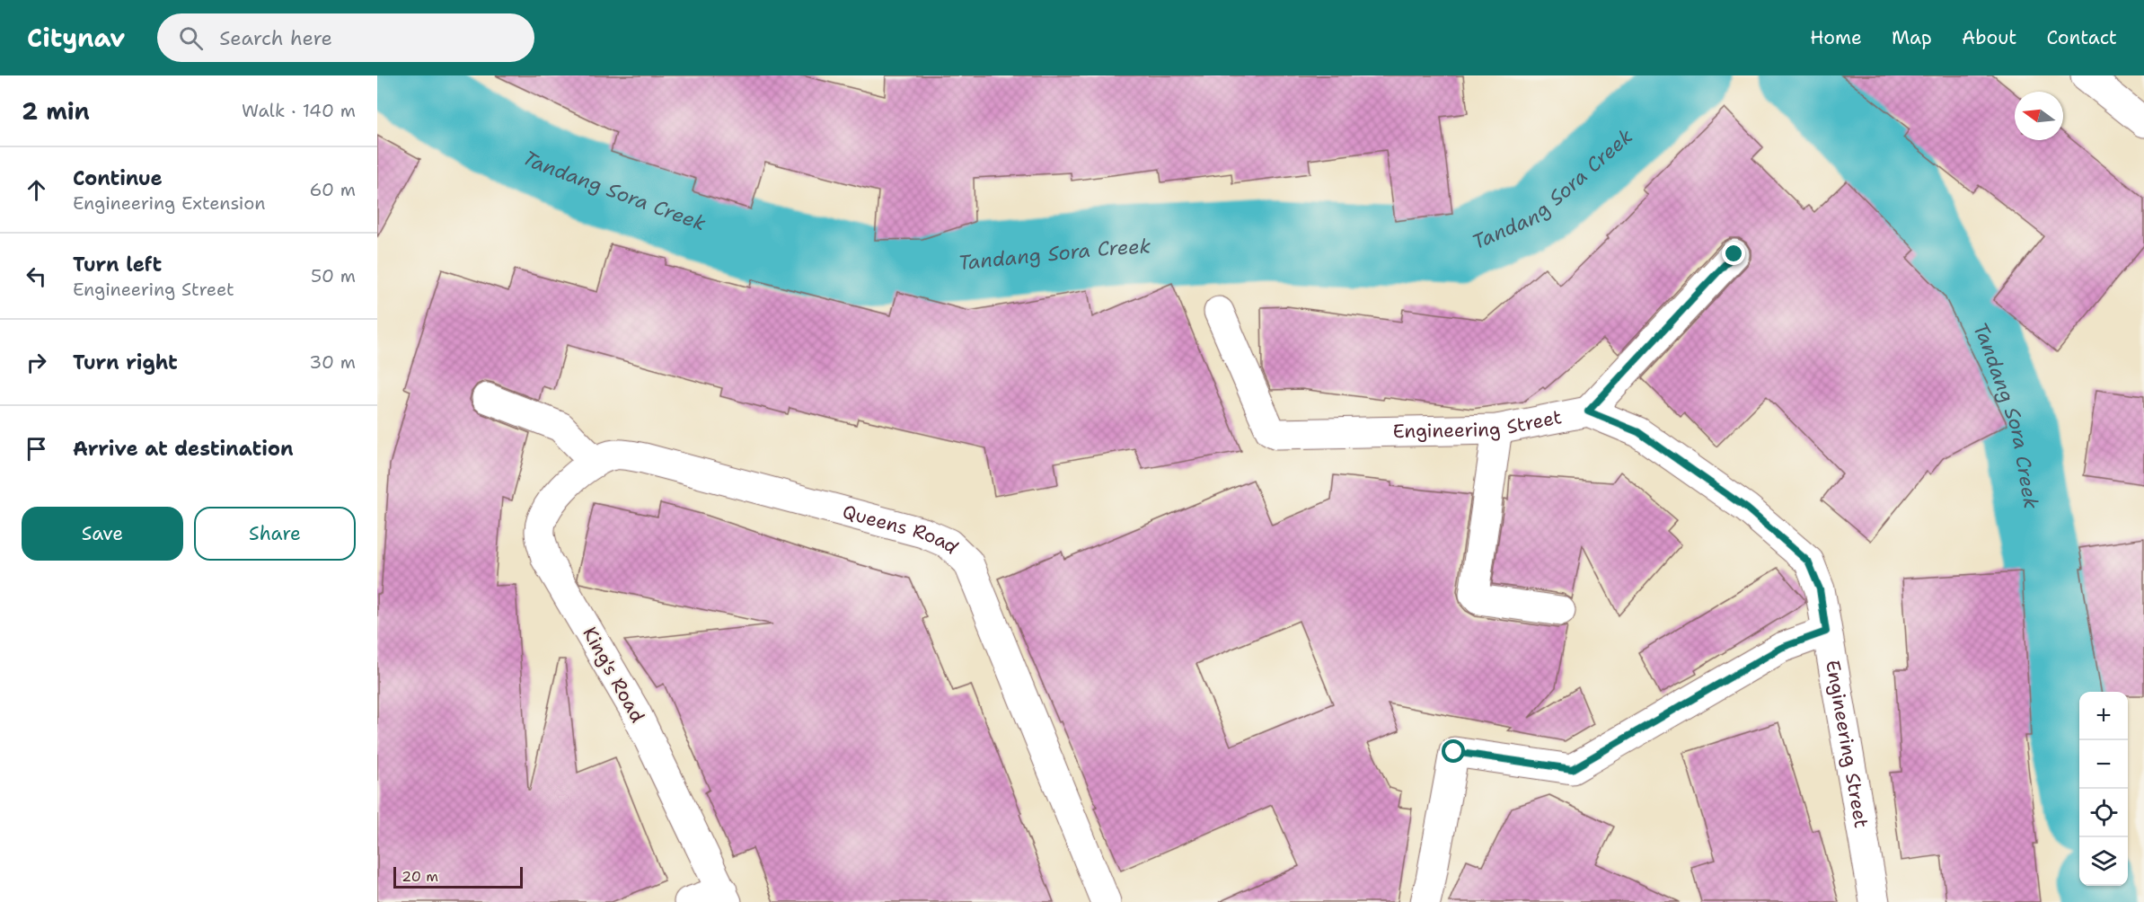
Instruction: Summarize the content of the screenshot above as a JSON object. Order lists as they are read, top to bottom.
{
  "streets": {
    "street": ["Engineering Street", "Queens Road", "King's Road"]
  },
  "crossings": [
    ["Queens Road", "King's Road"]
  ],
  "water": ["Tandang Sora Creek"],
  "scale_bar": "20 m",
  "north": "left",
  "page": {
    "header": "Citynav",
    "search": "Search here",
    "nav": [
      "Home",
      "Map",
      "About",
      "Contact"
    ],
    "heading": ["2 min", "Walk · 140 m"],
    "list": [
      ["Continue", "Engineering Extension", "60 m"],
      ["Turn left", "Engineering Street", "50 m"],
      ["Turn right", "30 m"],
      "Arrive at destination"
    ],
    "buttons": ["Save", "Share"],
    "map_buttons": ["+", "−"],
    "scale": "20 m"
  }
}
